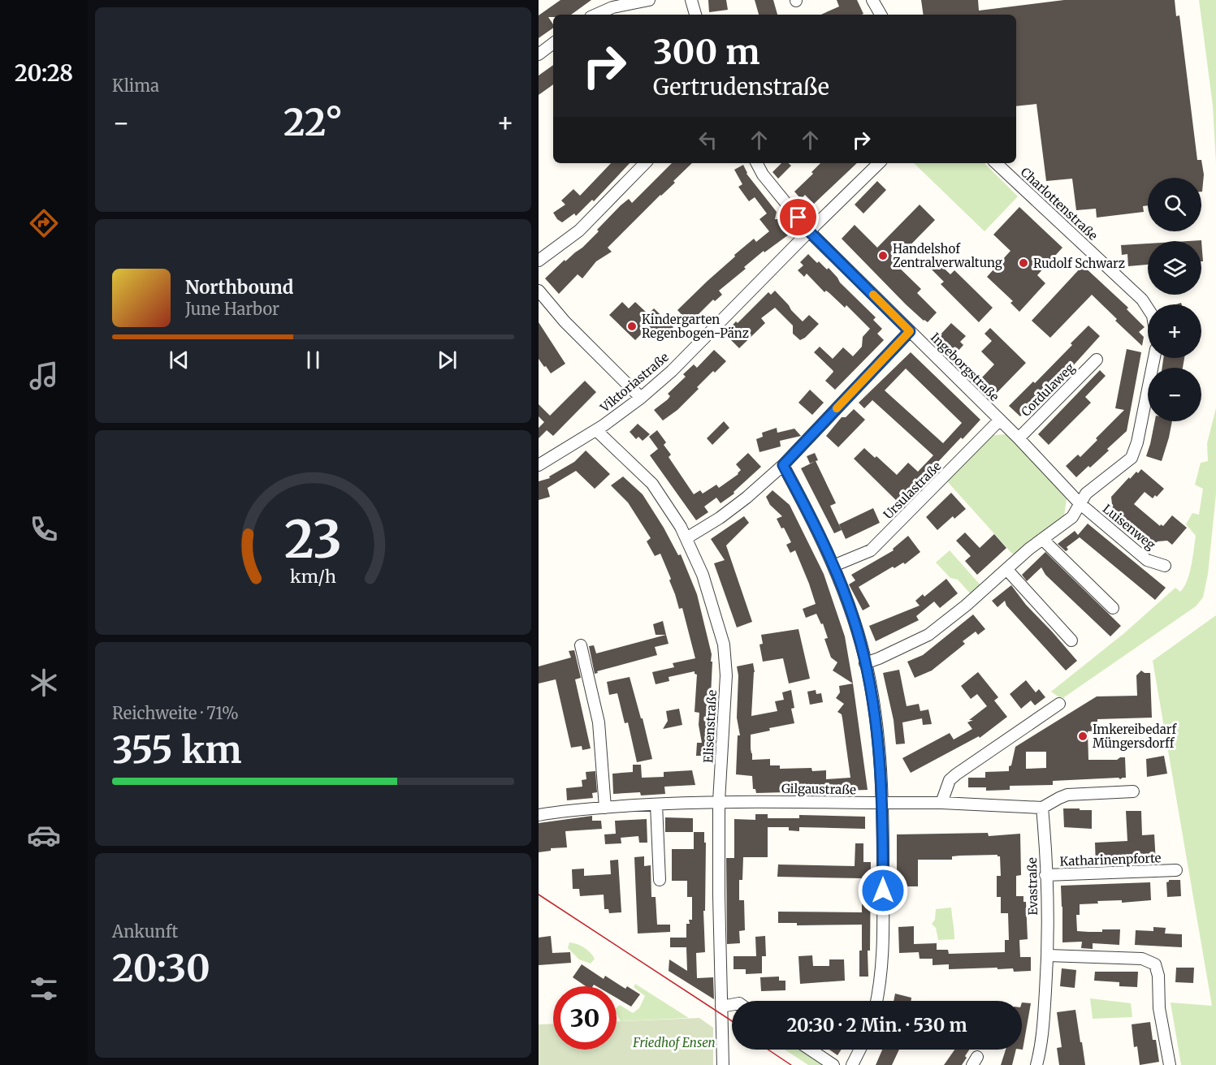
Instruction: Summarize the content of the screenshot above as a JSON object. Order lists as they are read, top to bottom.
{
  "streets": {
    "street": [
      "Charlottenstraße",
      "Ingeborgstraße",
      "Viktoriastraße",
      "Cordulaweg",
      "Ursulastraße",
      "Luisenweg",
      "Elisenstraße",
      "Gilgaustraße",
      "Katharinenpforte",
      "Evastraße"
    ]
  },
  "crossings": [
    ["Ingeborgstraße", "Viktoriastraße"],
    ["Ingeborgstraße", "Cordulaweg"],
    ["Ingeborgstraße", "Ursulastraße"],
    ["Ingeborgstraße", "Luisenweg"],
    ["Viktoriastraße", "Elisenstraße"],
    ["Elisenstraße", "Gilgaustraße"],
    ["Katharinenpforte", "Evastraße"]
  ],
  "parks": ["Friedhof Ensen"],
  "places": [
    "Handelshof Zentralverwaltung",
    "Rudolf Schwarz",
    "Kindergarten Regenbogen-Pänz",
    "Imkereibedarf Müngersdorff"
  ],
  "page": {
    "tabs": "20:28",
    "tile": [
      "Klima",
      ["Reichweite · 71%", "355 km"],
      ["Ankunft", "20:30"]
    ],
    "turn": ["300 m", "Gertrudenstraße"],
    "heat": ["−", "22°", "+"],
    "map_buttons": ["+", "−"],
    "song": ["Northbound", "June Harbor"],
    "limit": "30",
    "trip": "20:30 · 2 Min. · 530 m",
    "gauge": ["23", "km/h"]
  }
}
